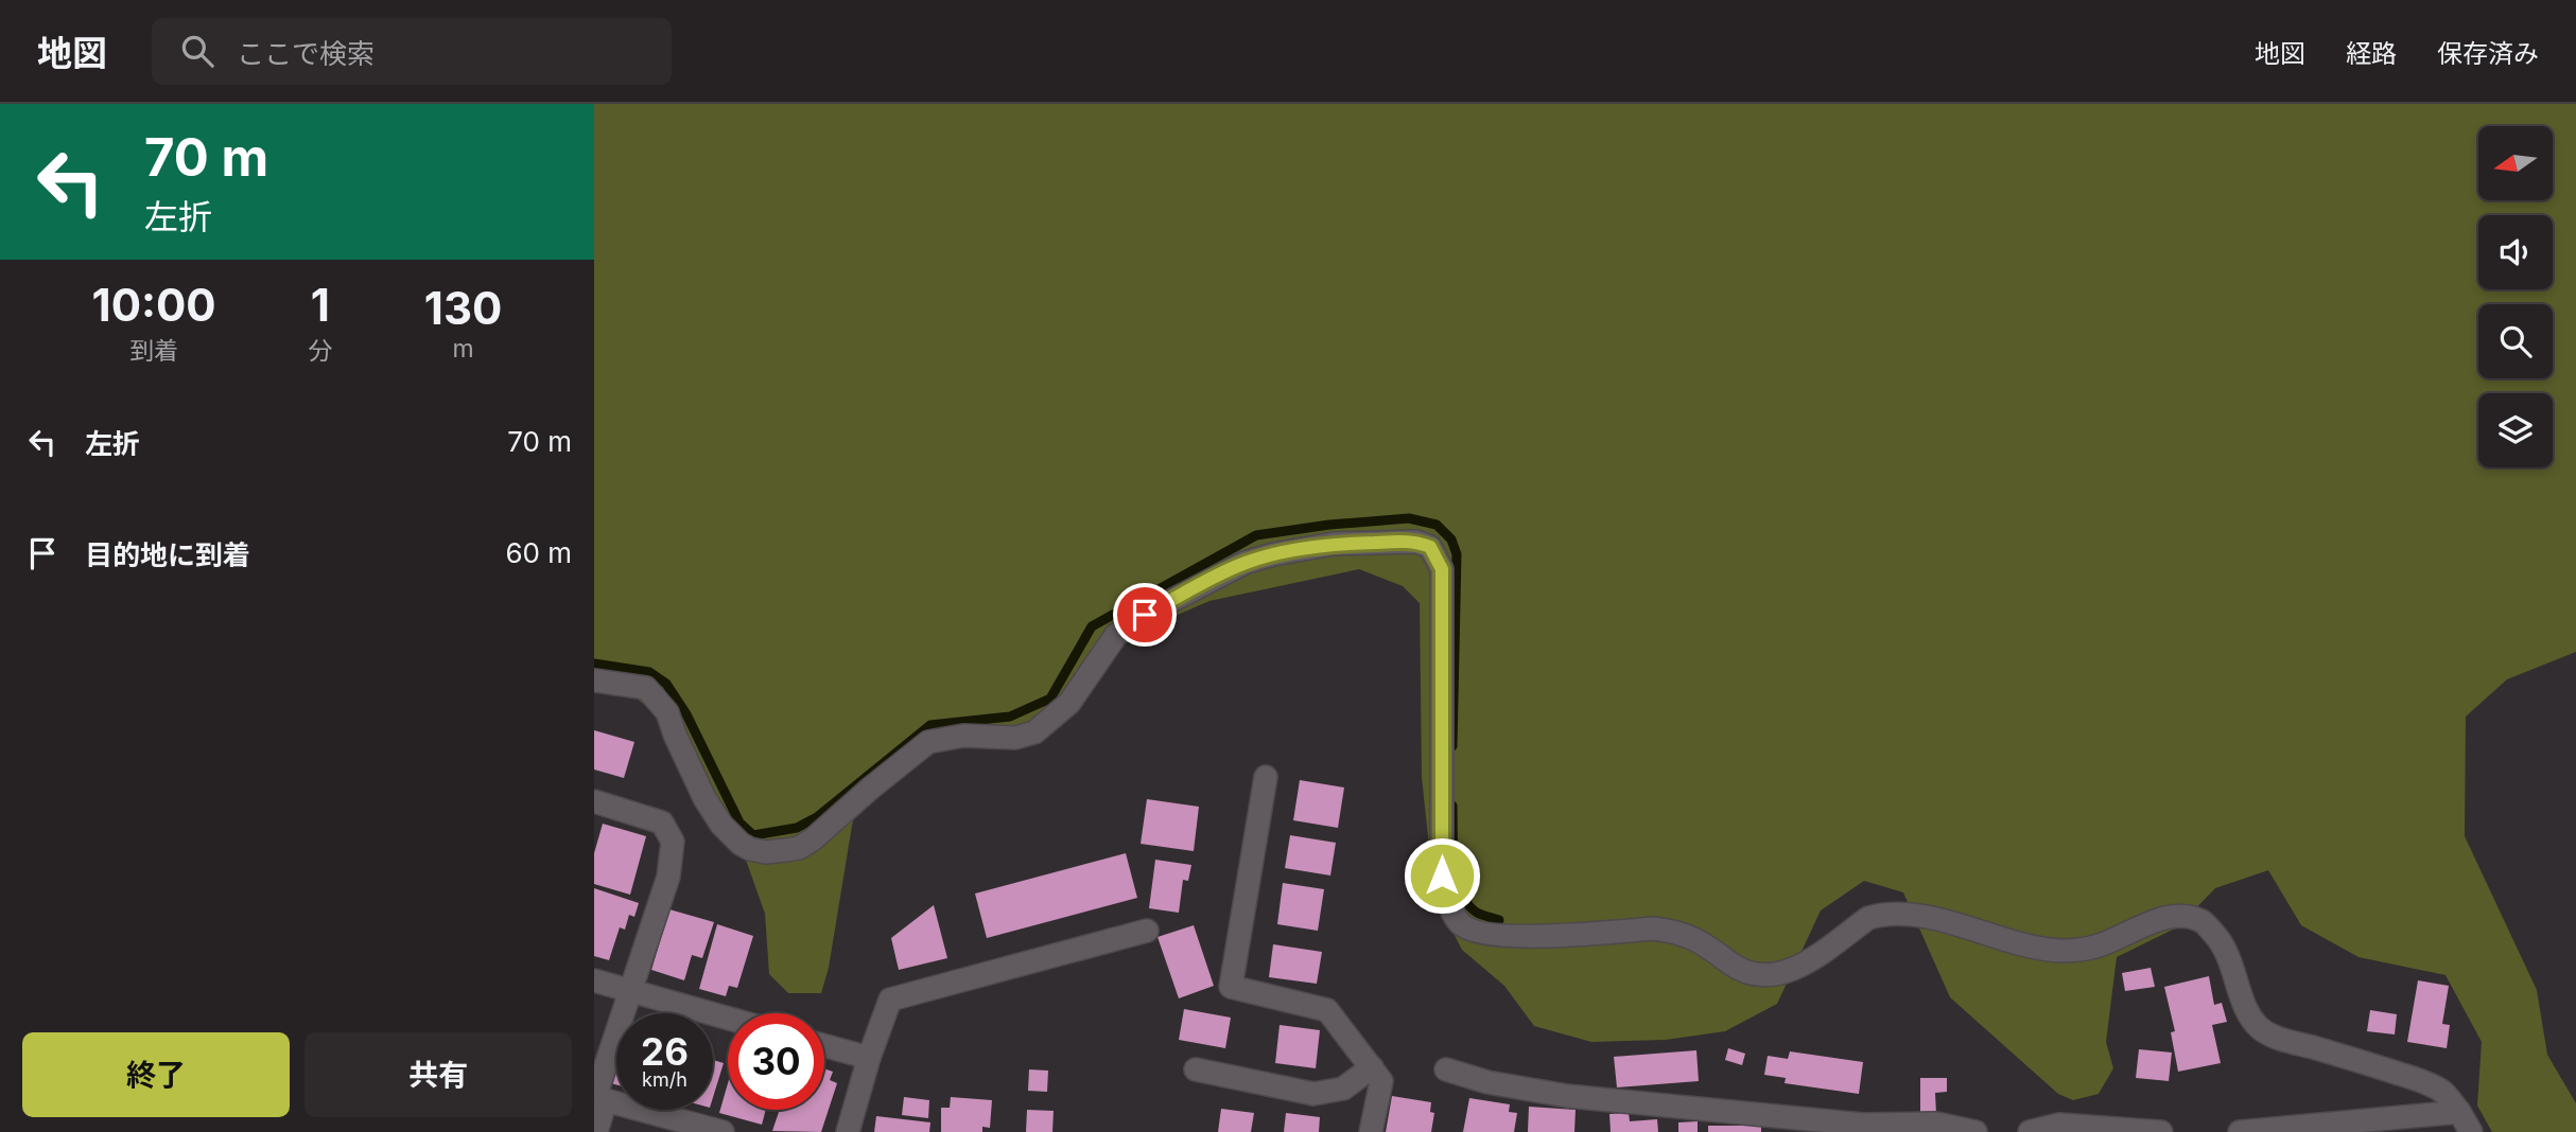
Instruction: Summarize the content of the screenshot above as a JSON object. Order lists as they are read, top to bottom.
{
  "north": "left",
  "page": {
    "header": "地図",
    "search": "ここで検索",
    "nav": ["地図", "経路", "保存済み"],
    "turn": ["70 m", "左折"],
    "eta": [
      "10:00",
      "到着",
      "1",
      "分",
      "130",
      "m"
    ],
    "list": [
      {
        "name": "左折",
        "value": "70 m"
      },
      {
        "name": "目的地に到着",
        "value": "60 m"
      }
    ],
    "speed": "26 km/h",
    "limit": "30",
    "buttons": ["終了", "共有"]
  }
}
